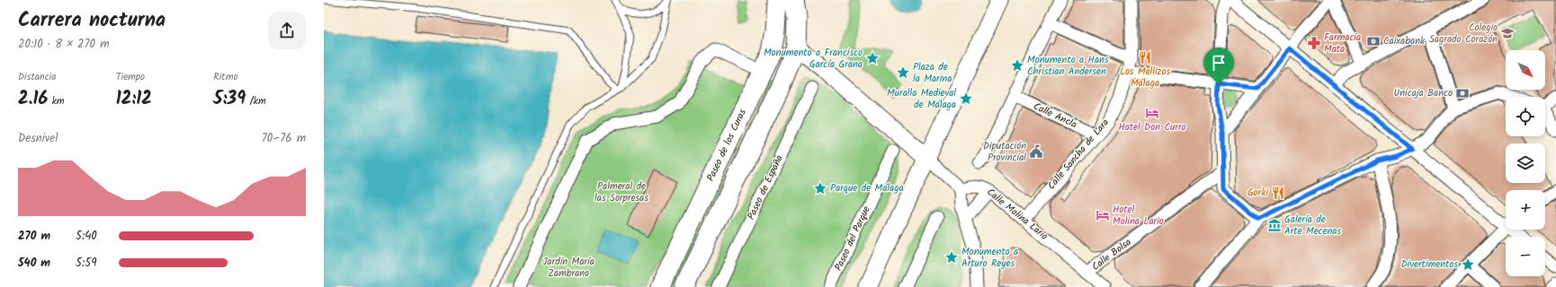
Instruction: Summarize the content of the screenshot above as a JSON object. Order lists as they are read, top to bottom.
{
  "streets": {
    "main road": ["Paseo de los Curas"],
    "street": [
      "Calle Ancla",
      "Calle Sancha de Lara",
      "Paseo de España",
      "Calle Molina Lario",
      "Paseo del Parque",
      "Calle Bolsa"
    ]
  },
  "crossings": [
    ["Calle Ancla", "Calle Sancha de Lara"],
    ["Calle Sancha de Lara", "Calle Molina Lario"],
    ["Calle Molina Lario", "Calle Bolsa"]
  ],
  "parks": ["Palmeral de las Sorpresas", "Jardín María Zambrano"],
  "places": {
    "school or university": ["Colegio Sagrado Corazón"],
    "bank": ["Caixabank", "Unicaja Banco"],
    "pharmacy": ["Farmacia Mata"],
    "restaurant": ["Los Mellizos Málaga", "Gorki"],
    "place": [
      "Monumento a Francisco García Grana",
      "Monumento a Hans Christian Andersen",
      "Plaza de la Marina",
      "Muralla Medieval de Málaga",
      "Parque de Málaga",
      "Monumento a Arturo Reyes",
      "Divertimentos"
    ],
    "hotel": ["Hotel Don Curro", "Hotel Molina Lario"],
    "public building": ["Diputación Provincial"],
    "museum": ["Galería de Arte Mecenas"]
  },
  "north": "bottom right",
  "page": {
    "heading": ["Carrera nocturna", "20:10 · 8 × 270 m"],
    "map_buttons": ["+", "−"],
    "stats": [
      ["Distancia", "2.16 km"],
      ["Tiempo", "12:12"],
      ["Ritmo", "5:39 /km"]
    ],
    "chart": ["Desnivel", "70–76 m"],
    "list": [
      {
        "name": "270 m",
        "note": "5:40"
      },
      {
        "name": "540 m",
        "note": "5:59"
      }
    ]
  }
}
